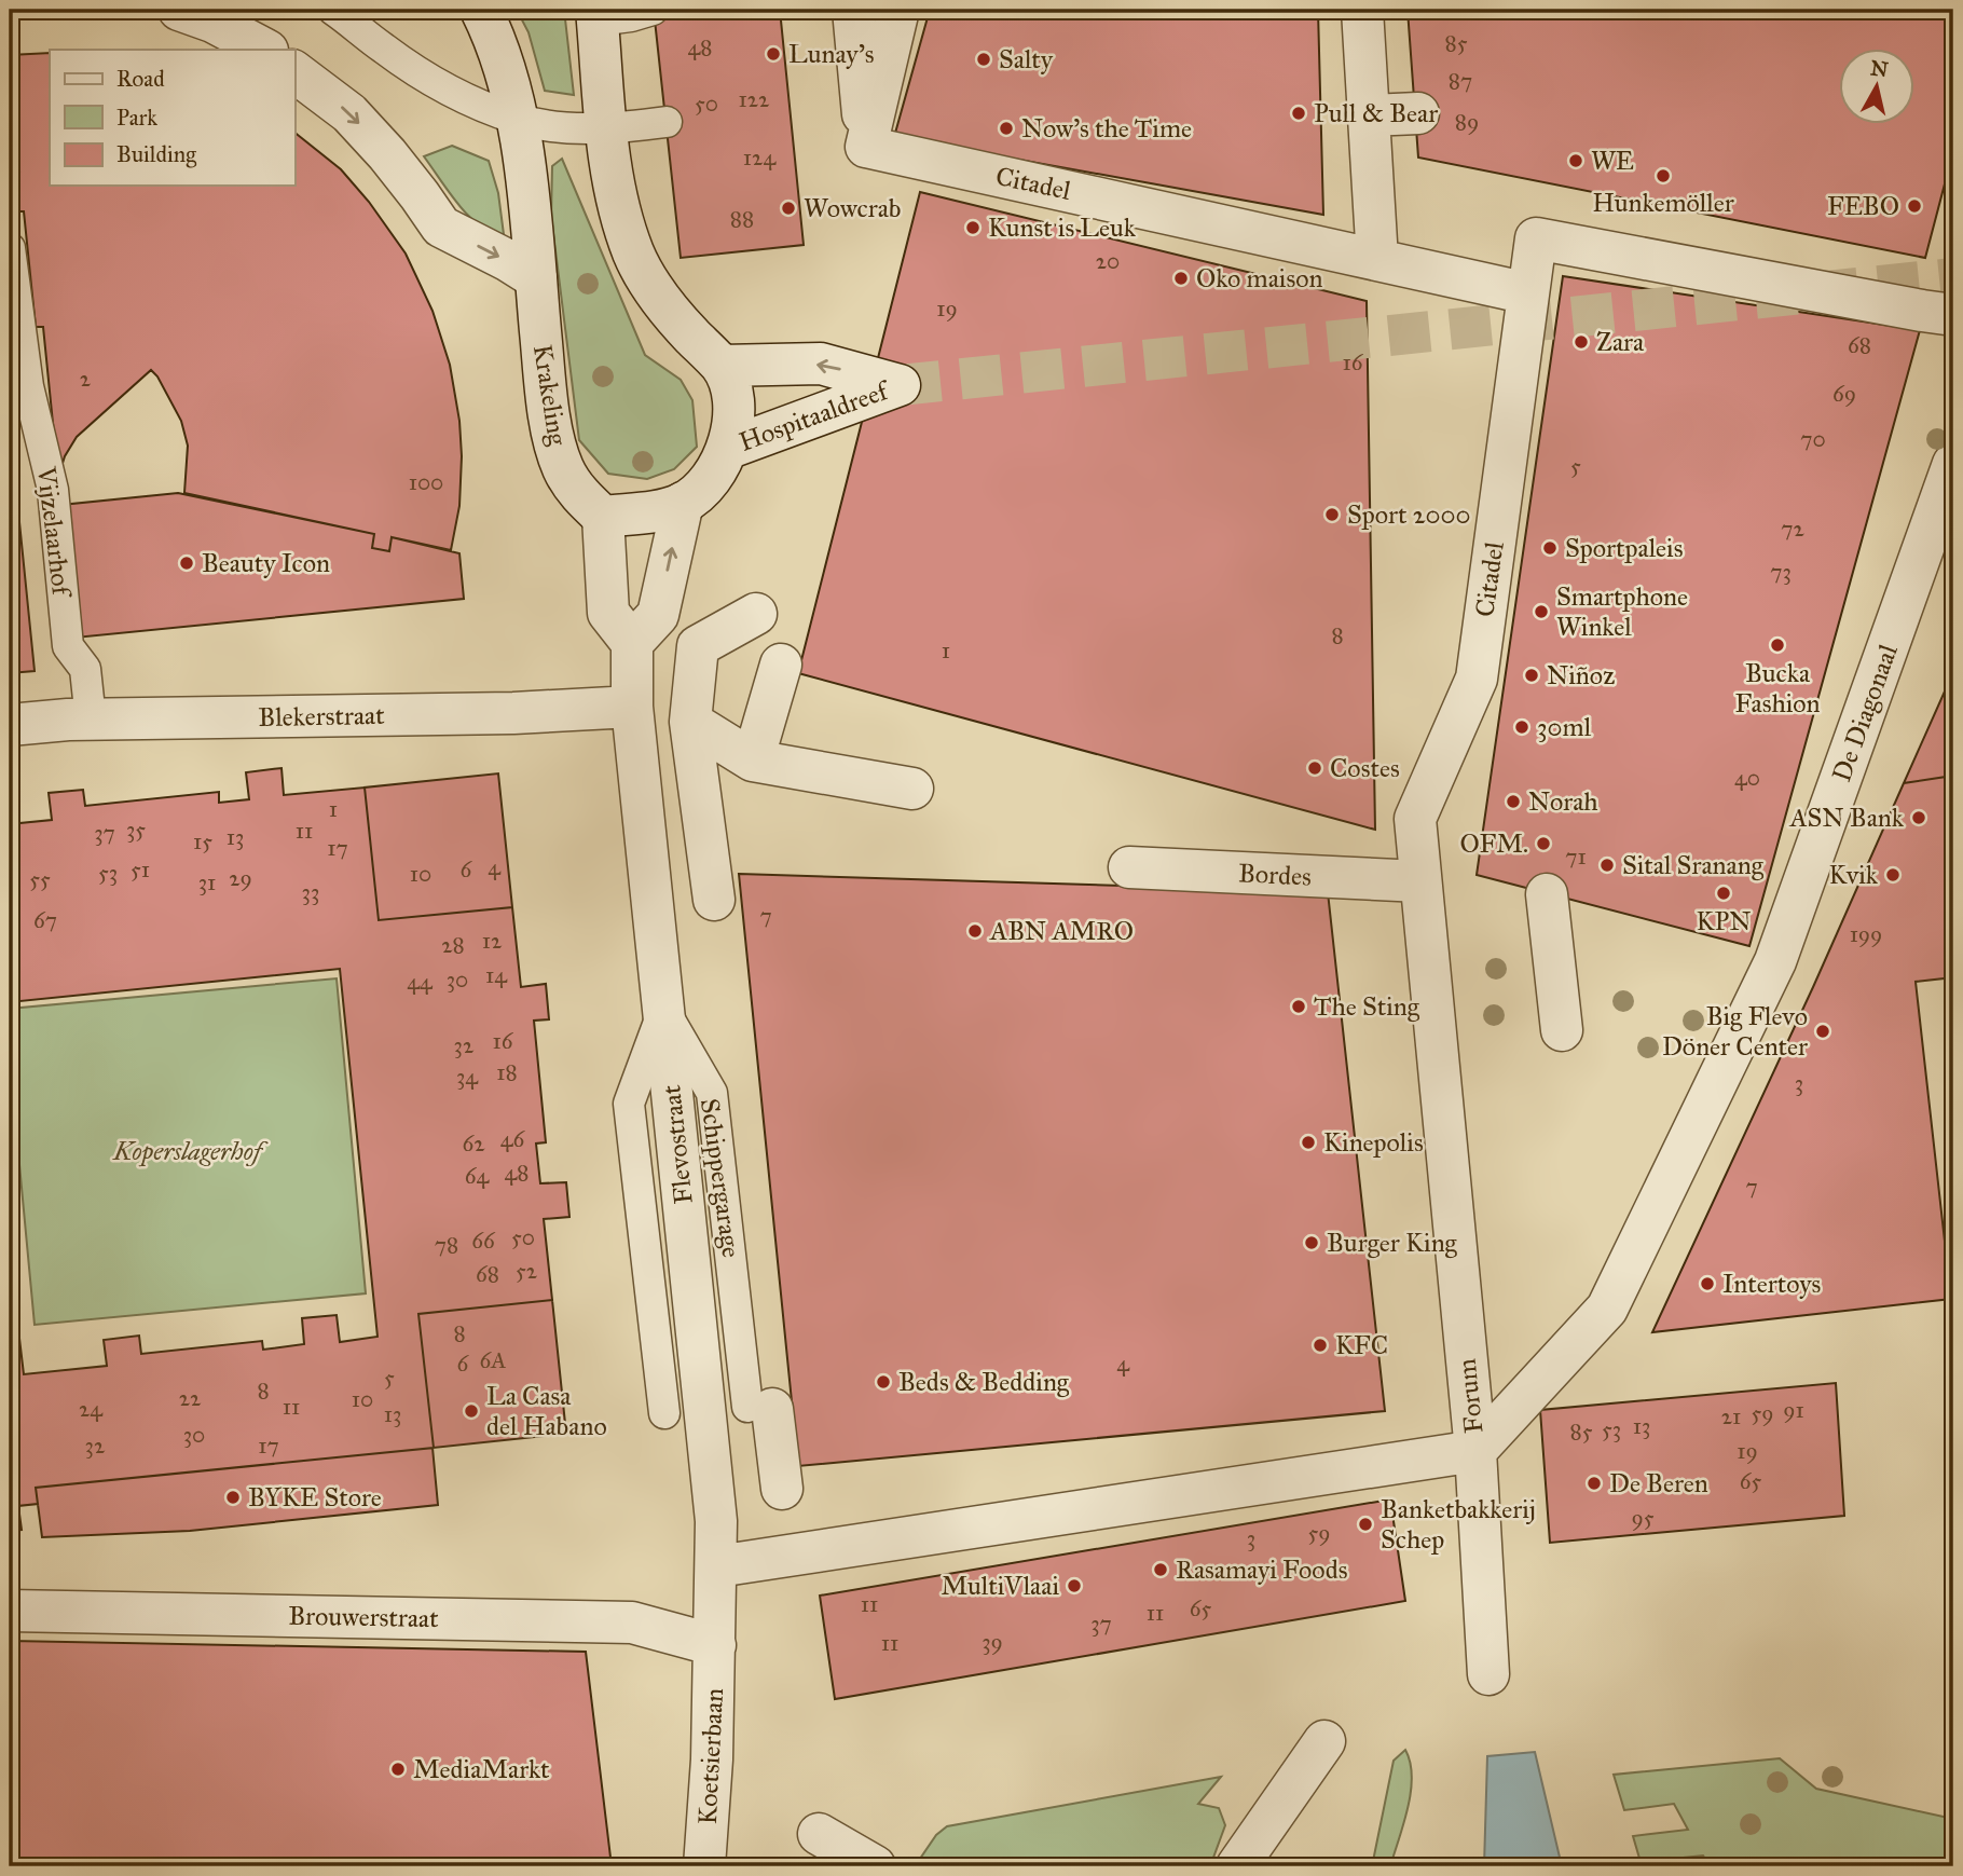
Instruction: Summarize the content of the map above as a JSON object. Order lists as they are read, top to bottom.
{
  "streets": {
    "street": [
      "Citadel",
      "Krakeling",
      "Hospitaaldreef",
      "De Diagonaal",
      "Blekerstraat",
      "Bordes",
      "Flevostraat",
      "Forum",
      "Brouwerstraat",
      "Koetsierbaan"
    ],
    "lane": ["Vijzelaarhof", "Schippergarage"]
  },
  "crossings": [
    ["Citadel", "Bordes"],
    ["Citadel", "Forum"],
    ["Vijzelaarhof", "Blekerstraat"],
    ["De Diagonaal", "Forum"],
    ["Blekerstraat", "Flevostraat"],
    ["Bordes", "Forum"],
    ["Flevostraat", "Schippergarage"],
    ["Flevostraat", "Brouwerstraat"],
    ["Flevostraat", "Koetsierbaan"],
    ["Brouwerstraat", "Koetsierbaan"]
  ],
  "parks": ["Koperslagerhof"],
  "places": [
    "Lunay's",
    "Salty",
    "Pull & Bear",
    "Now's the Time",
    "WE",
    "Hunkemöller",
    "FEBO",
    "Wowcrab",
    "Kunst is Leuk",
    "Oko maison",
    "Zara",
    "Sport 2000",
    "Sportpaleis",
    "Beauty Icon",
    "Smartphone Winkel",
    "Bucka Fashion",
    "Niñoz",
    "30ml",
    "Costes",
    "Norah",
    "ASN Bank",
    "OFM.",
    "Sital Sranang",
    "Kvik",
    "KPN",
    "ABN AMRO",
    "The Sting",
    "Big Flevo Döner Center",
    "Kinepolis",
    "Burger King",
    "Intertoys",
    "KFC",
    "Beds & Bedding",
    "La Casa del Habano",
    "De Beren",
    "BYKE Store",
    "Banketbakkerij Schep",
    "Rasamayi Foods",
    "MultiVlaai",
    "MediaMarkt"
  ],
  "house_numbers": [
    "85",
    "48",
    "87",
    "122",
    "50",
    "89",
    "124",
    "88",
    "20",
    "19",
    "68",
    "16",
    "2",
    "69",
    "70",
    "5",
    "100",
    "72",
    "73",
    "8",
    "1",
    "40",
    "1",
    "35",
    "11",
    "37",
    "13",
    "15",
    "17",
    "71",
    "4",
    "51",
    "6",
    "53",
    "10",
    "29",
    "55",
    "31",
    "33",
    "7",
    "67",
    "199",
    "12",
    "28",
    "14",
    "30",
    "44",
    "16",
    "32",
    "18",
    "34",
    "3",
    "46",
    "62",
    "48",
    "64",
    "7",
    "50",
    "66",
    "78",
    "52",
    "68",
    "8",
    "6A",
    "6",
    "4",
    "5",
    "8",
    "22",
    "10",
    "11",
    "24",
    "91",
    "59",
    "13",
    "21",
    "13",
    "53",
    "85",
    "30",
    "32",
    "17",
    "19",
    "65",
    "95",
    "59",
    "3",
    "11",
    "65",
    "11",
    "37",
    "39",
    "11"
  ],
  "legend": ["Road", "Park", "Building"],
  "north": "top"
}
